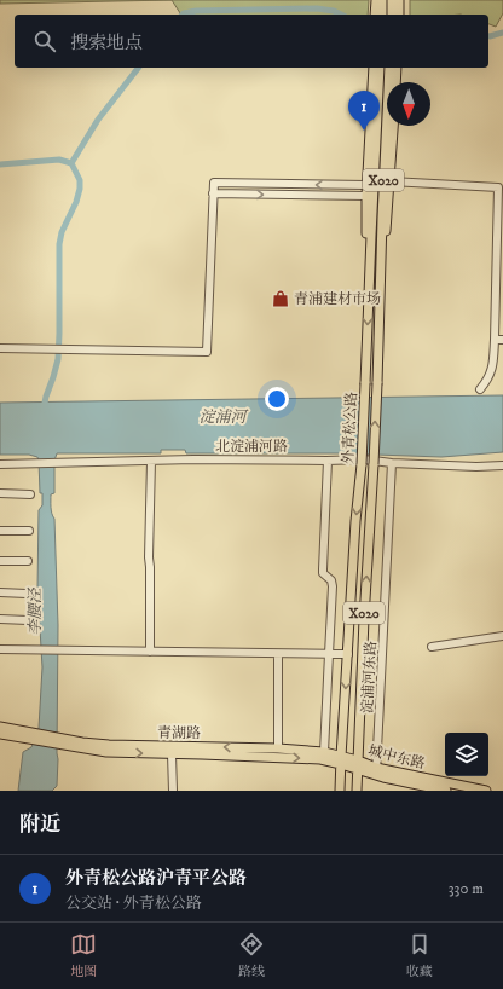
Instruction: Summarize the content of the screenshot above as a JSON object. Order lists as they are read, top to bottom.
{
  "streets": {
    "main road": [
      "X020",
      "外青松公路",
      "青湖路",
      "城中东路"
    ],
    "street": ["北淀浦河路", "淀浦河东路"]
  },
  "crossings": [
    ["外青松公路", "青湖路"],
    ["外青松公路", "城中东路"],
    ["北淀浦河路", "淀浦河东路"],
    ["淀浦河东路", "城中东路"],
    ["青湖路", "城中东路"]
  ],
  "water": ["淀浦河", "李腰泾"],
  "places": {
    "shop": ["青浦建材市场"]
  },
  "north": "bottom",
  "page": {
    "search": "搜索地点",
    "pins": "1",
    "heading": "附近",
    "list": [
      {
        "mark": "1",
        "name": "外青松公路沪青平公路",
        "note": "公交站 · 外青松公路",
        "value": "330 m"
      }
    ],
    "nav": ["地图", "路线", "收藏"]
  }
}
